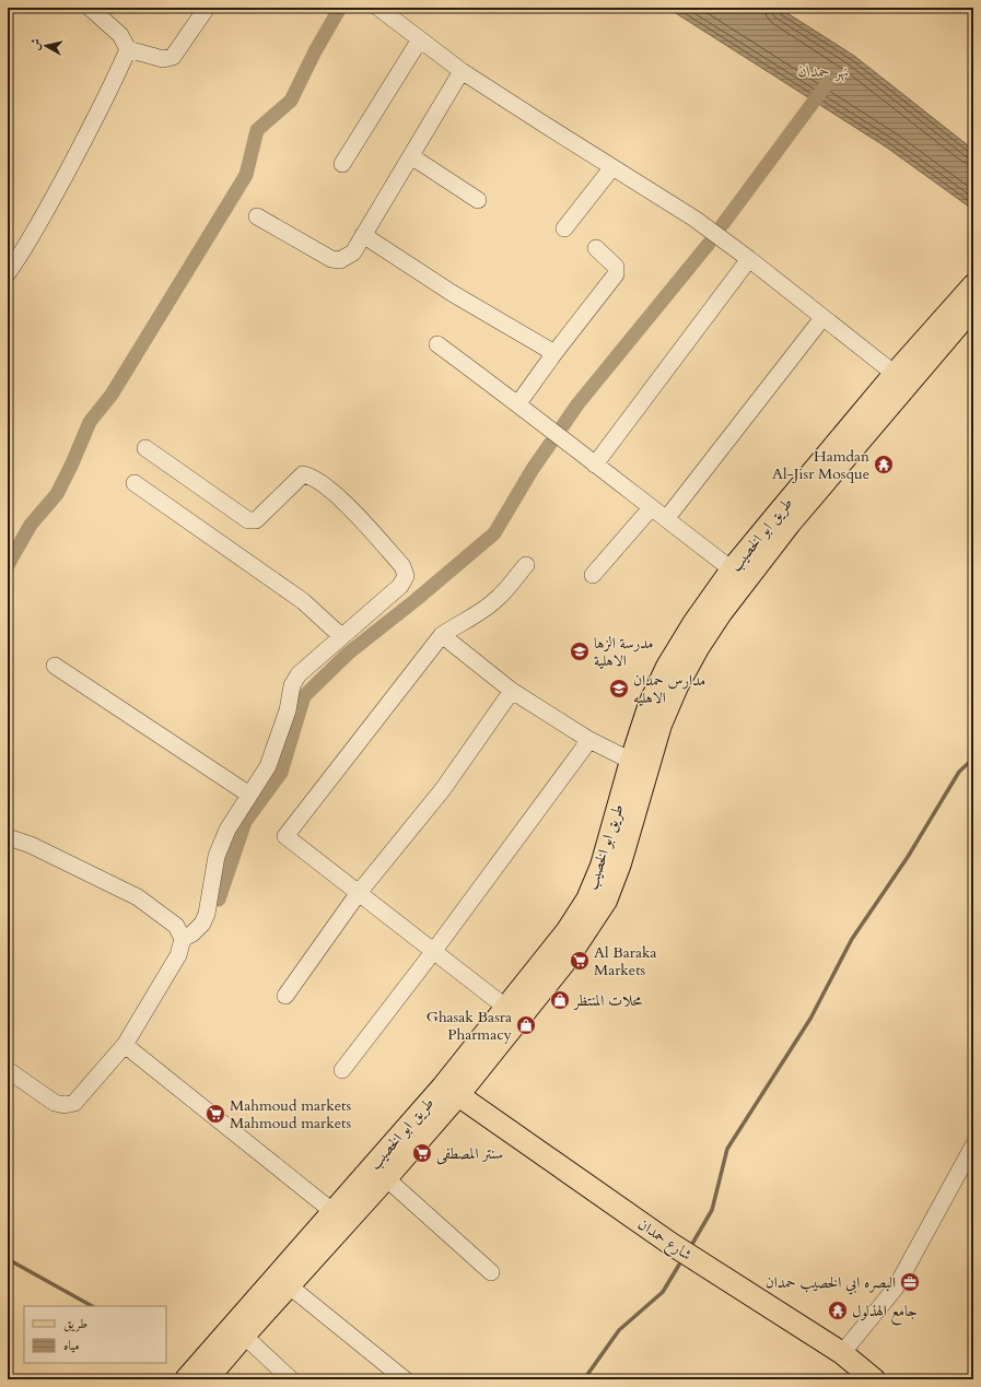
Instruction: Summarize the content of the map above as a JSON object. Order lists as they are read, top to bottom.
{
  "streets": {
    "main road": ["طريق ابو الخصيب", "شارع حمدان"]
  },
  "crossings": [
    ["طريق ابو الخصيب", "شارع حمدان"]
  ],
  "water": ["نهر حمدان"],
  "places": {
    "temple": ["Hamdan Al-Jisr Mosque", "جامع الهذلول"],
    "school or university": ["مدرسة الزها الاهلية", "مدارس حمدان الاهليه"],
    "supermarket": ["Al Baraka Markets", "Mahmoud markets Mahmoud markets", "سنتر المصطفى"],
    "shop": ["محلات المنتظر", "Ghasak Basra Pharmacy"],
    "office": ["البصره ابي الخصيب حمدان"]
  },
  "legend": ["طريق", "مياه"],
  "north": "left"
}
